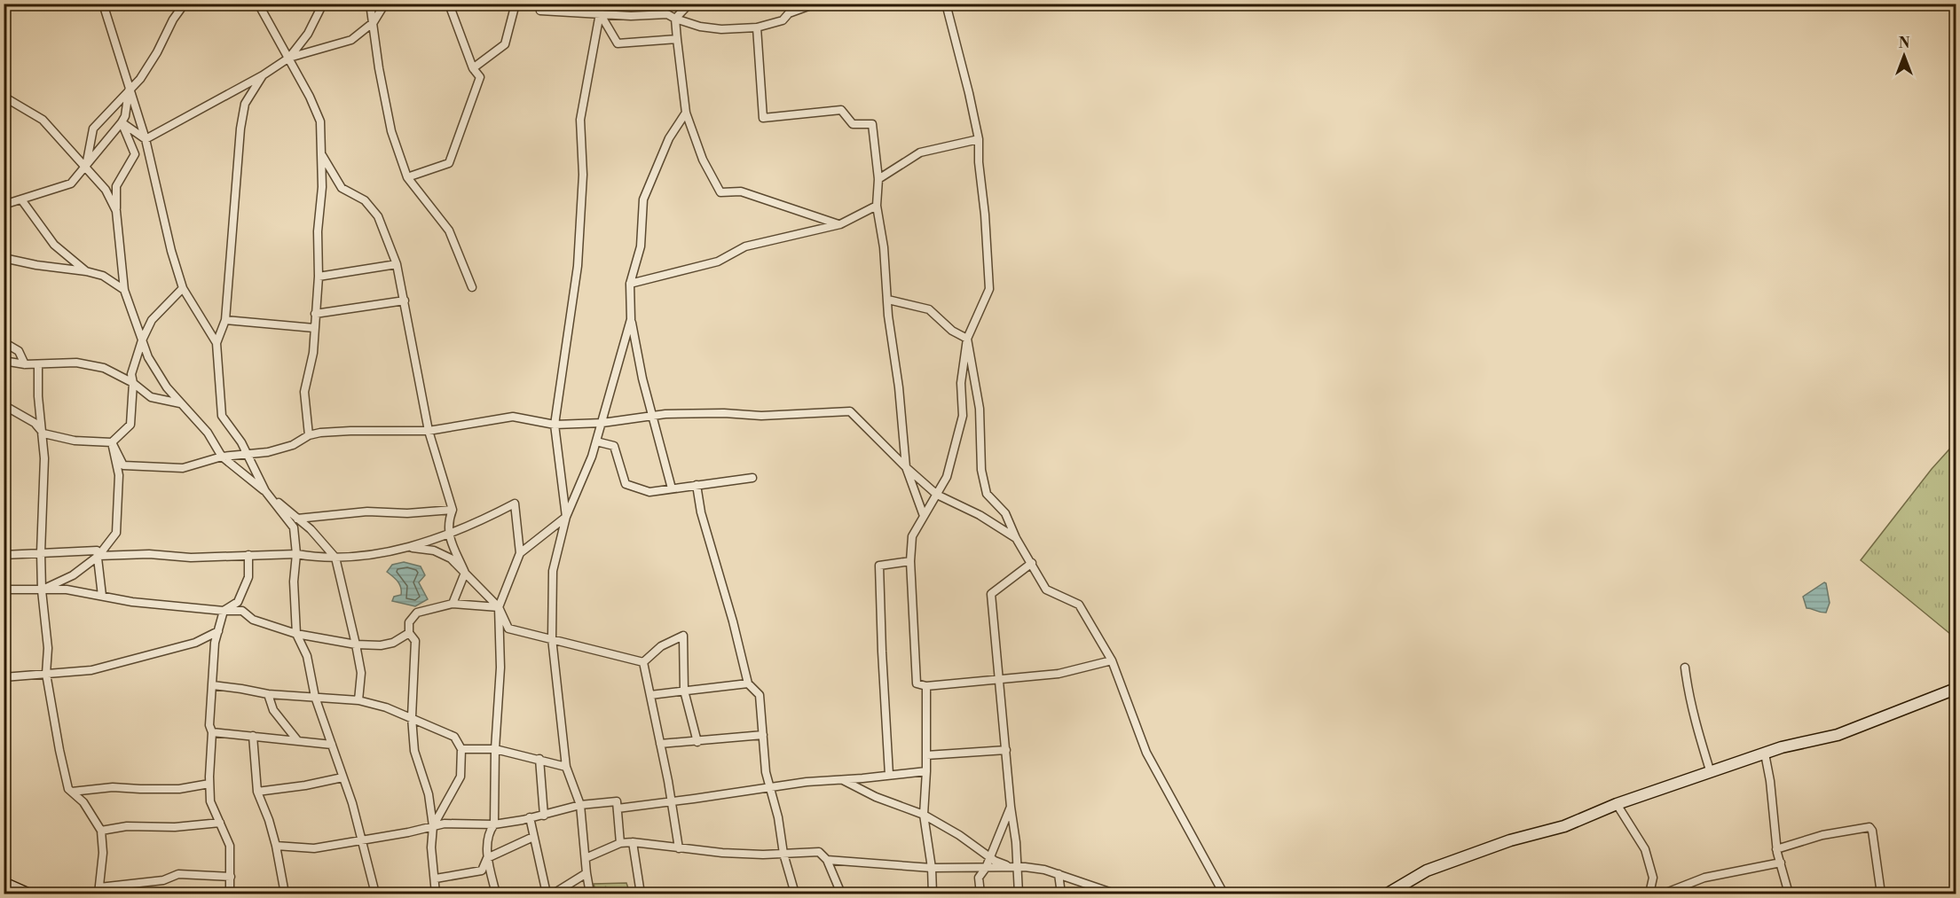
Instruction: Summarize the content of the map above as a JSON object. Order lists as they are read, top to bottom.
{
  "north": "top"
}
